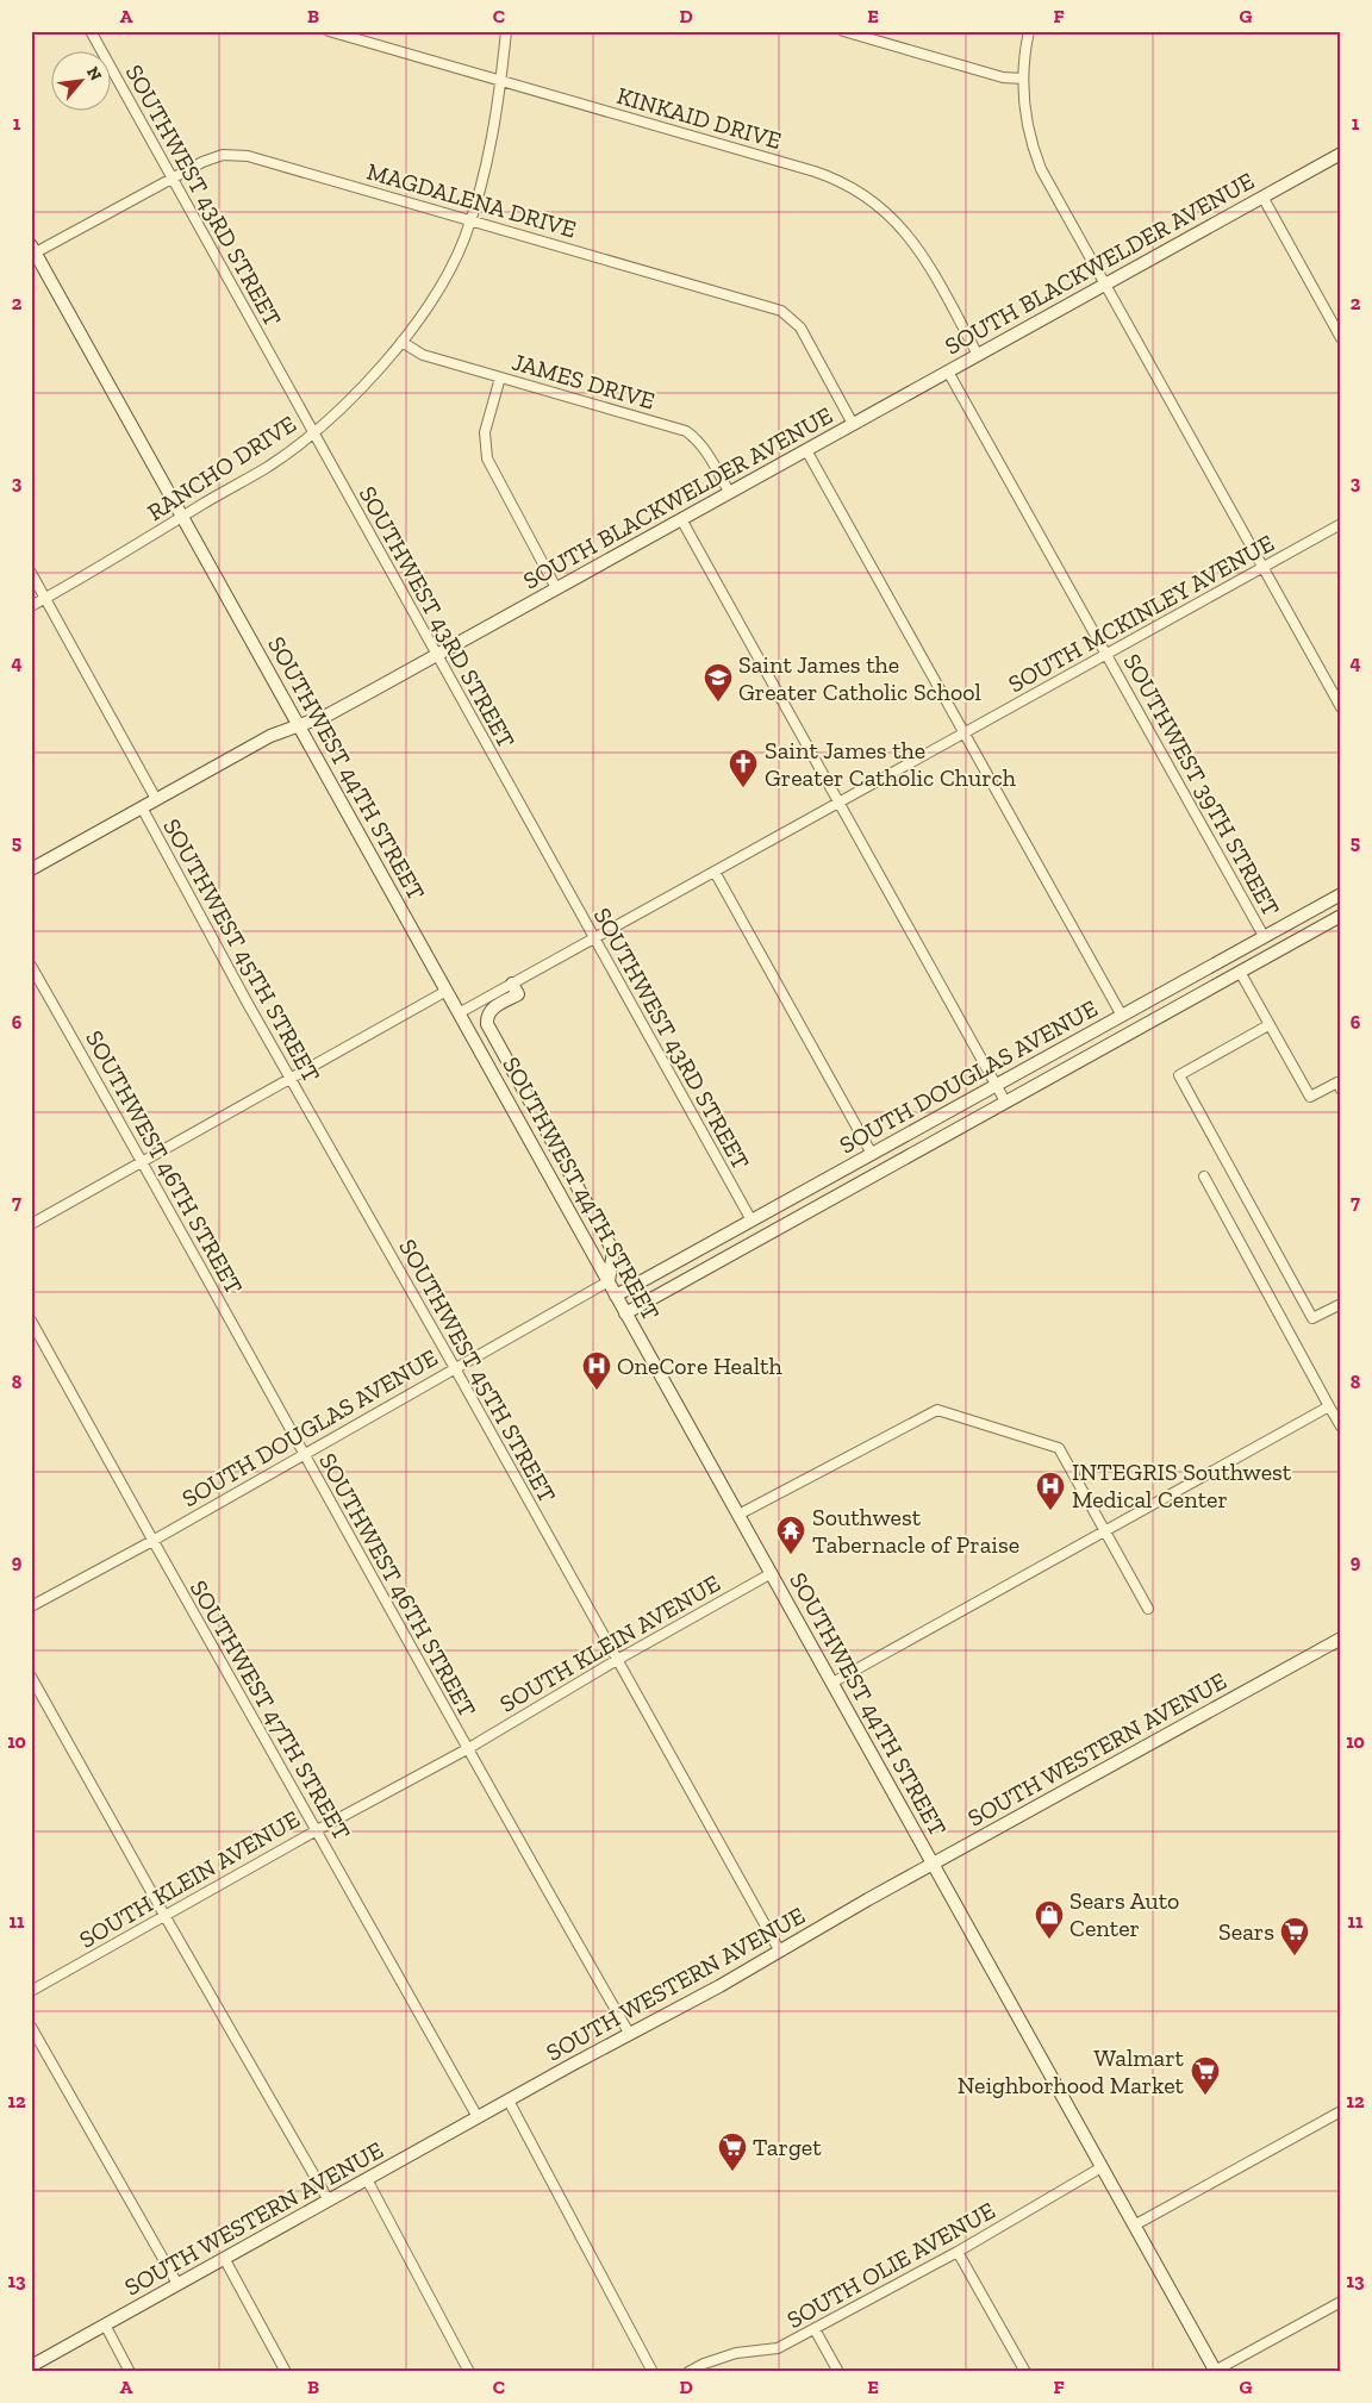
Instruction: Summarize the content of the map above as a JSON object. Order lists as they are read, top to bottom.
{
  "streets": {
    "main road": [
      "SOUTH BLACKWELDER AVENUE",
      "SOUTHWEST 44TH STREET",
      "SOUTH DOUGLAS AVENUE",
      "SOUTH WESTERN AVENUE"
    ],
    "street": [
      "KINKAID DRIVE",
      "SOUTHWEST 43RD STREET",
      "MAGDALENA DRIVE",
      "JAMES DRIVE",
      "RANCHO DRIVE",
      "SOUTH MCKINLEY AVENUE",
      "SOUTHWEST 39TH STREET",
      "SOUTHWEST 45TH STREET",
      "SOUTHWEST 46TH STREET",
      "SOUTH KLEIN AVENUE",
      "SOUTHWEST 47TH STREET",
      "SOUTH OLIE AVENUE"
    ]
  },
  "crossings": [
    ["KINKAID DRIVE", "SOUTH BLACKWELDER AVENUE"],
    ["KINKAID DRIVE", "RANCHO DRIVE"],
    ["SOUTHWEST 43RD STREET", "MAGDALENA DRIVE"],
    ["SOUTHWEST 43RD STREET", "SOUTH BLACKWELDER AVENUE"],
    ["SOUTHWEST 43RD STREET", "RANCHO DRIVE"],
    ["SOUTHWEST 43RD STREET", "SOUTH MCKINLEY AVENUE"],
    ["SOUTHWEST 43RD STREET", "SOUTH DOUGLAS AVENUE"],
    ["MAGDALENA DRIVE", "SOUTH BLACKWELDER AVENUE"],
    ["MAGDALENA DRIVE", "RANCHO DRIVE"],
    ["MAGDALENA DRIVE", "SOUTHWEST 44TH STREET"],
    ["SOUTH BLACKWELDER AVENUE", "JAMES DRIVE"],
    ["SOUTH BLACKWELDER AVENUE", "SOUTHWEST 44TH STREET"],
    ["SOUTH BLACKWELDER AVENUE", "SOUTHWEST 39TH STREET"],
    ["SOUTH BLACKWELDER AVENUE", "SOUTHWEST 45TH STREET"],
    ["JAMES DRIVE", "RANCHO DRIVE"],
    ["RANCHO DRIVE", "SOUTHWEST 44TH STREET"],
    ["RANCHO DRIVE", "SOUTHWEST 45TH STREET"],
    ["SOUTH MCKINLEY AVENUE", "SOUTHWEST 44TH STREET"],
    ["SOUTH MCKINLEY AVENUE", "SOUTHWEST 39TH STREET"],
    ["SOUTHWEST 44TH STREET", "SOUTH DOUGLAS AVENUE"],
    ["SOUTHWEST 44TH STREET", "SOUTH KLEIN AVENUE"],
    ["SOUTHWEST 44TH STREET", "SOUTH WESTERN AVENUE"],
    ["SOUTHWEST 44TH STREET", "SOUTH OLIE AVENUE"],
    ["SOUTHWEST 39TH STREET", "SOUTH DOUGLAS AVENUE"],
    ["SOUTHWEST 45TH STREET", "SOUTH DOUGLAS AVENUE"],
    ["SOUTHWEST 45TH STREET", "SOUTH KLEIN AVENUE"],
    ["SOUTHWEST 45TH STREET", "SOUTH WESTERN AVENUE"],
    ["SOUTH DOUGLAS AVENUE", "SOUTHWEST 46TH STREET"],
    ["SOUTH DOUGLAS AVENUE", "SOUTHWEST 47TH STREET"],
    ["SOUTHWEST 46TH STREET", "SOUTH KLEIN AVENUE"],
    ["SOUTHWEST 46TH STREET", "SOUTH WESTERN AVENUE"],
    ["SOUTH KLEIN AVENUE", "SOUTHWEST 47TH STREET"],
    ["SOUTHWEST 47TH STREET", "SOUTH WESTERN AVENUE"]
  ],
  "places": {
    "school or university": ["Saint James the Greater Catholic School"],
    "church": ["Saint James the Greater Catholic Church"],
    "hospital": ["OneCore Health", "INTEGRIS Southwest Medical Center"],
    "temple": ["Southwest Tabernacle of Praise"],
    "shop": ["Sears Auto Center"],
    "supermarket": ["Sears", "Walmart Neighborhood Market", "Target"]
  },
  "north": "top right",
  "grid": {
    "columns": [
      "A",
      "B",
      "C",
      "D",
      "E",
      "F",
      "G"
    ],
    "rows": [
      "1",
      "2",
      "3",
      "4",
      "5",
      "6",
      "7",
      "8",
      "9",
      "10",
      "11",
      "12",
      "13"
    ]
  }
}
